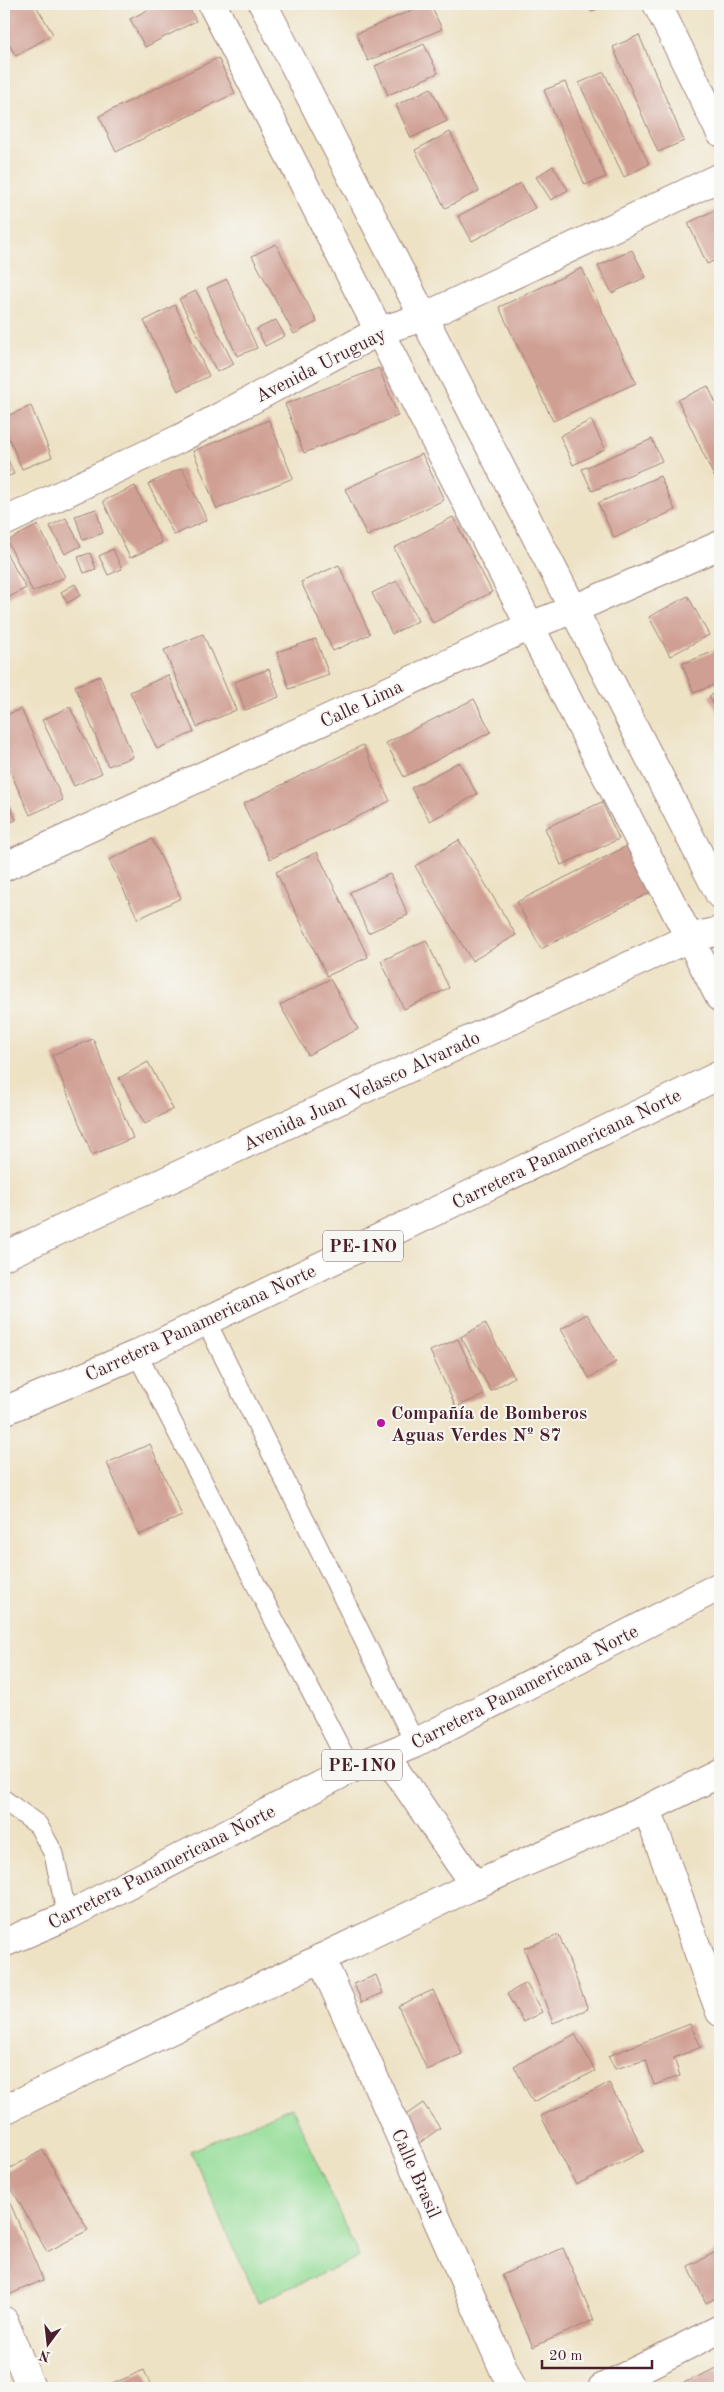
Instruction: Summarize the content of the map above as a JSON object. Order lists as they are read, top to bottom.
{
  "streets": {
    "street": [
      "Avenida Uruguay",
      "Calle Lima",
      "Avenida Juan Velasco Alvarado",
      "Carretera Panamericana Norte",
      "PE-1NO",
      "Calle Brasil"
    ]
  },
  "places": ["Compañía de Bomberos Aguas Verdes Nº 87"],
  "scale_bar": "20 m",
  "north": "bottom"
}
